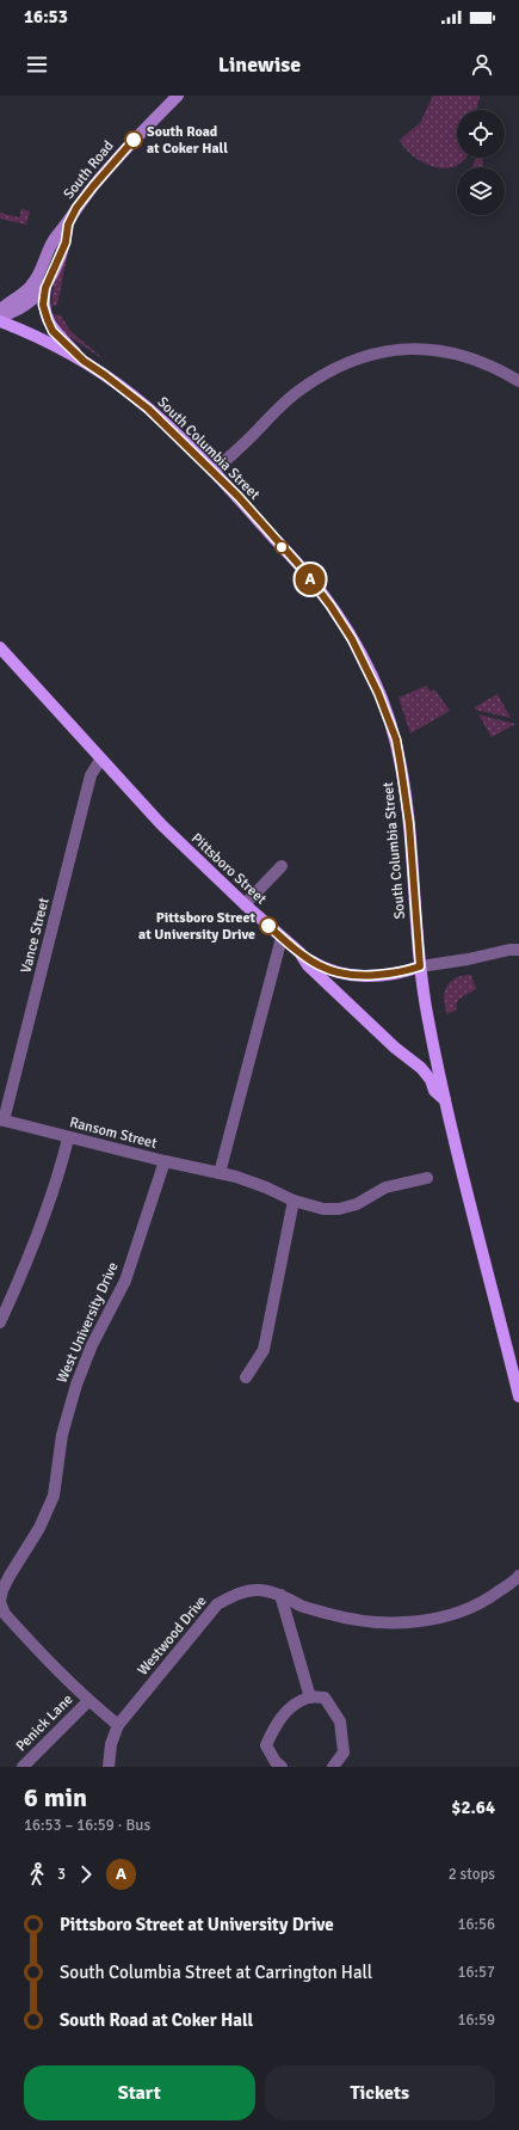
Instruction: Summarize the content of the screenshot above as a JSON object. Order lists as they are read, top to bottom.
{
  "streets": {
    "main road": ["South Road", "South Columbia Street", "Pittsboro Street"],
    "street": [
      "Vance Street",
      "Ransom Street",
      "West University Drive",
      "Westwood Drive",
      "Penick Lane"
    ]
  },
  "crossings": [
    ["South Columbia Street", "Pittsboro Street"],
    ["Pittsboro Street", "Vance Street"],
    ["Vance Street", "Ransom Street"],
    ["Ransom Street", "West University Drive"],
    ["West University Drive", "Westwood Drive"],
    ["West University Drive", "Penick Lane"]
  ],
  "places": ["South Road at Coker Hall", "Pittsboro Street at University Drive"],
  "lines": ["bus line A"],
  "page": {
    "status": "16:53",
    "header": "Linewise",
    "on_map": "A",
    "heading": ["6 min", "16:53 – 16:59 · Bus", "$2.64"],
    "legs": ["3", "A", "2 stops"],
    "list": [
      {
        "name": "Pittsboro Street at University Drive",
        "value": "16:56"
      },
      {
        "name": "South Columbia Street at Carrington Hall",
        "value": "16:57"
      },
      {
        "name": "South Road at Coker Hall",
        "value": "16:59"
      }
    ],
    "buttons": ["Start", "Tickets"]
  }
}
